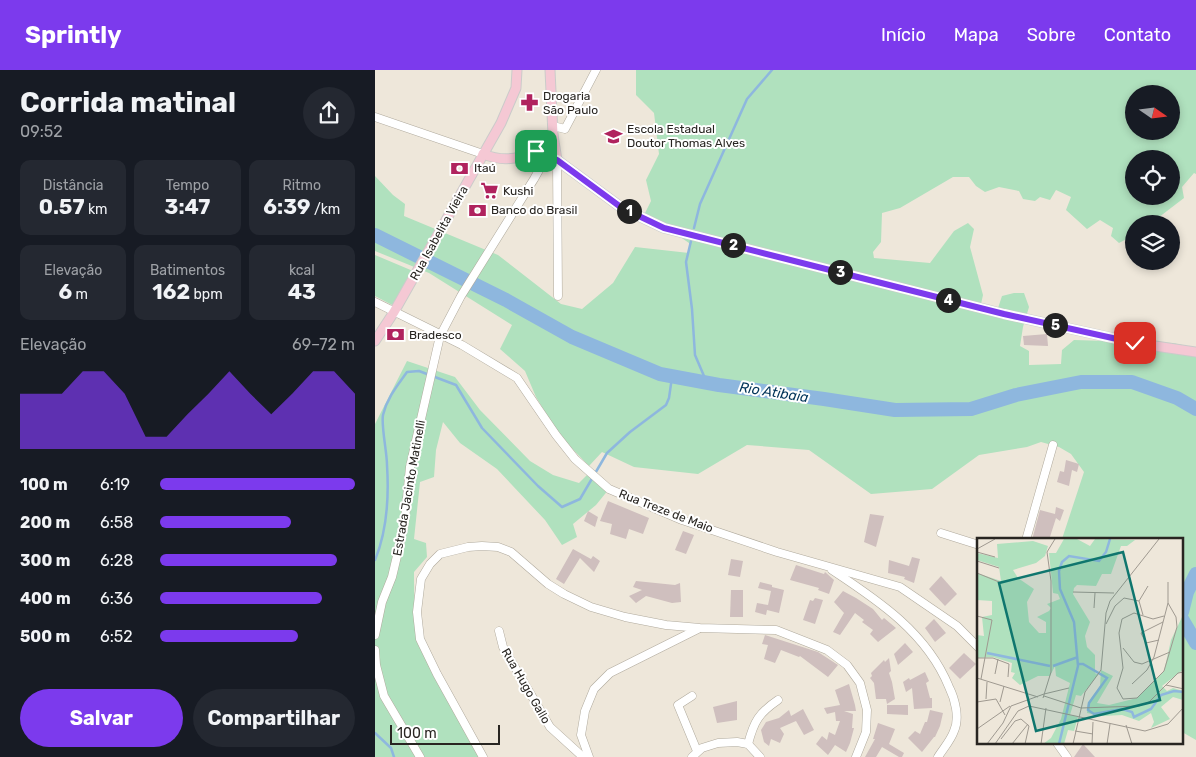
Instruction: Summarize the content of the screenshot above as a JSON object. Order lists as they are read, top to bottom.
{
  "streets": {
    "main road": ["Rua Isabelita Vieira"],
    "street": ["Estrada Jacinto Matinelli", "Rua Treze de Maio", "Rua Hugo Gallo"]
  },
  "crossings": [
    ["Rua Isabelita Vieira", "Rua Treze de Maio"],
    ["Estrada Jacinto Matinelli", "Rua Treze de Maio"]
  ],
  "water": ["Rio Atibaia"],
  "places": {
    "pharmacy": ["Drogaria São Paulo"],
    "school or university": ["Escola Estadual Doutor Thomas Alves"],
    "bank": ["Itaú", "Banco do Brasil", "Bradesco"],
    "supermarket": ["Kushi"]
  },
  "scale_bar": "100 m",
  "north": "right",
  "page": {
    "header": "Sprintly",
    "nav": [
      "Início",
      "Mapa",
      "Sobre",
      "Contato"
    ],
    "heading": ["Corrida matinal", "09:52"],
    "stats": [
      ["Distância", "0.57 km"],
      ["Tempo", "3:47"],
      ["Ritmo", "6:39 /km"],
      ["Elevação", "6 m"],
      ["Batimentos", "162 bpm"],
      ["kcal", "43"]
    ],
    "pins": [
      "1",
      "2",
      "3",
      "4",
      "5"
    ],
    "chart": ["Elevação", "69–72 m"],
    "list": [
      {
        "name": "100 m",
        "note": "6:19"
      },
      {
        "name": "200 m",
        "note": "6:58"
      },
      {
        "name": "300 m",
        "note": "6:28"
      },
      {
        "name": "400 m",
        "note": "6:36"
      },
      {
        "name": "500 m",
        "note": "6:52"
      }
    ],
    "buttons": ["Salvar", "Compartilhar"],
    "scale": "100 m"
  }
}
